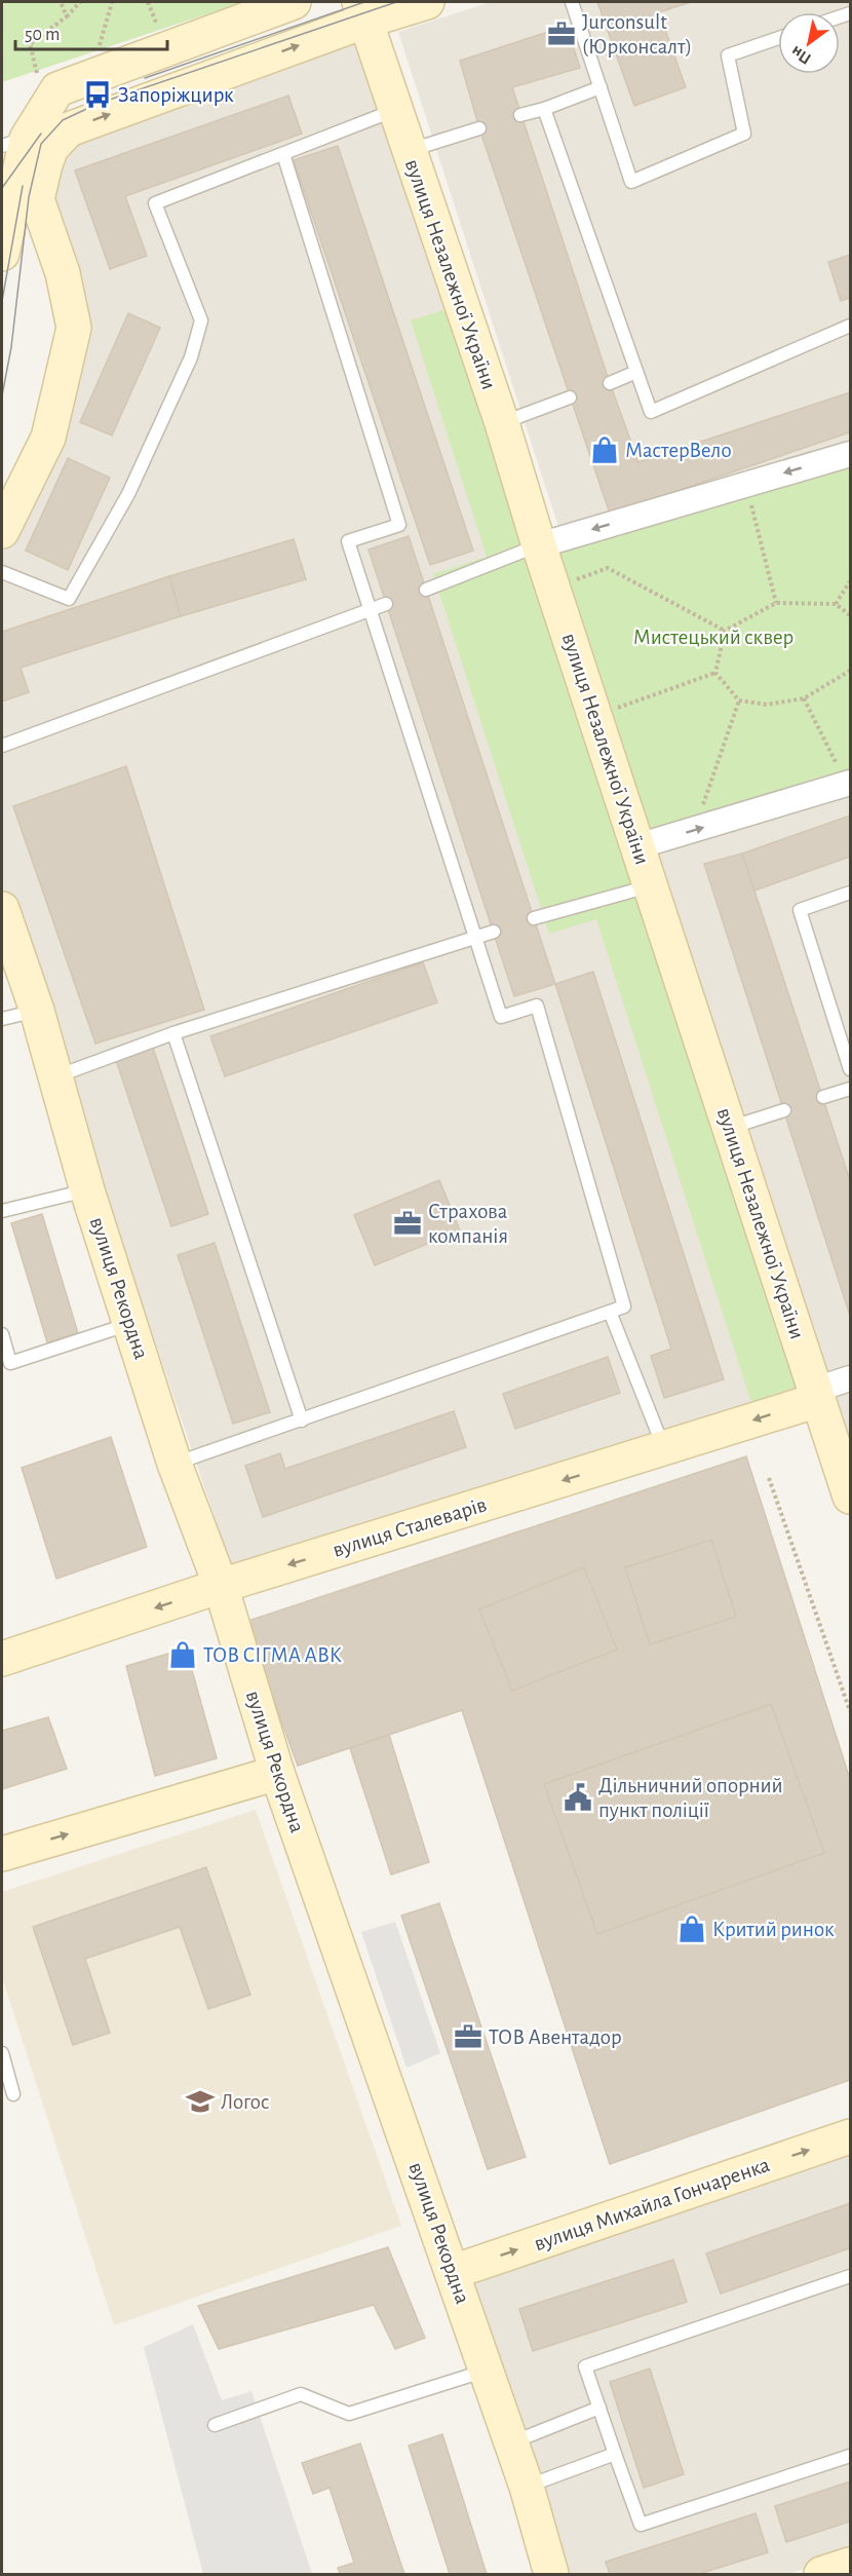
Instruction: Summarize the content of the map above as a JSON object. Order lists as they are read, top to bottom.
{
  "streets": {
    "street": [
      "вулиця Незалежної України",
      "вулиця Рекордна",
      "вулиця Сталеварів",
      "вулиця Михайла Гончаренка"
    ]
  },
  "crossings": [
    ["вулиця Незалежної України", "вулиця Сталеварів"],
    ["вулиця Рекордна", "вулиця Сталеварів"],
    ["вулиця Рекордна", "вулиця Михайла Гончаренка"]
  ],
  "one_way": ["вулиця Сталеварів", "вулиця Михайла Гончаренка"],
  "parks": ["Мистецький сквер"],
  "places": {
    "office": ["Jurconsult (Юрконсалт)", "Страхова компанія", "ТОВ Авентадор"],
    "bus stop": ["Запоріжцирк"],
    "shop": ["МастерВело", "ТОВ СІГМА АВК", "Критий ринок"],
    "public building": ["Дільничний опорний пункт поліції"],
    "school or university": ["Логос"]
  },
  "scale_bar": "50 m",
  "north": "bottom left"
}
